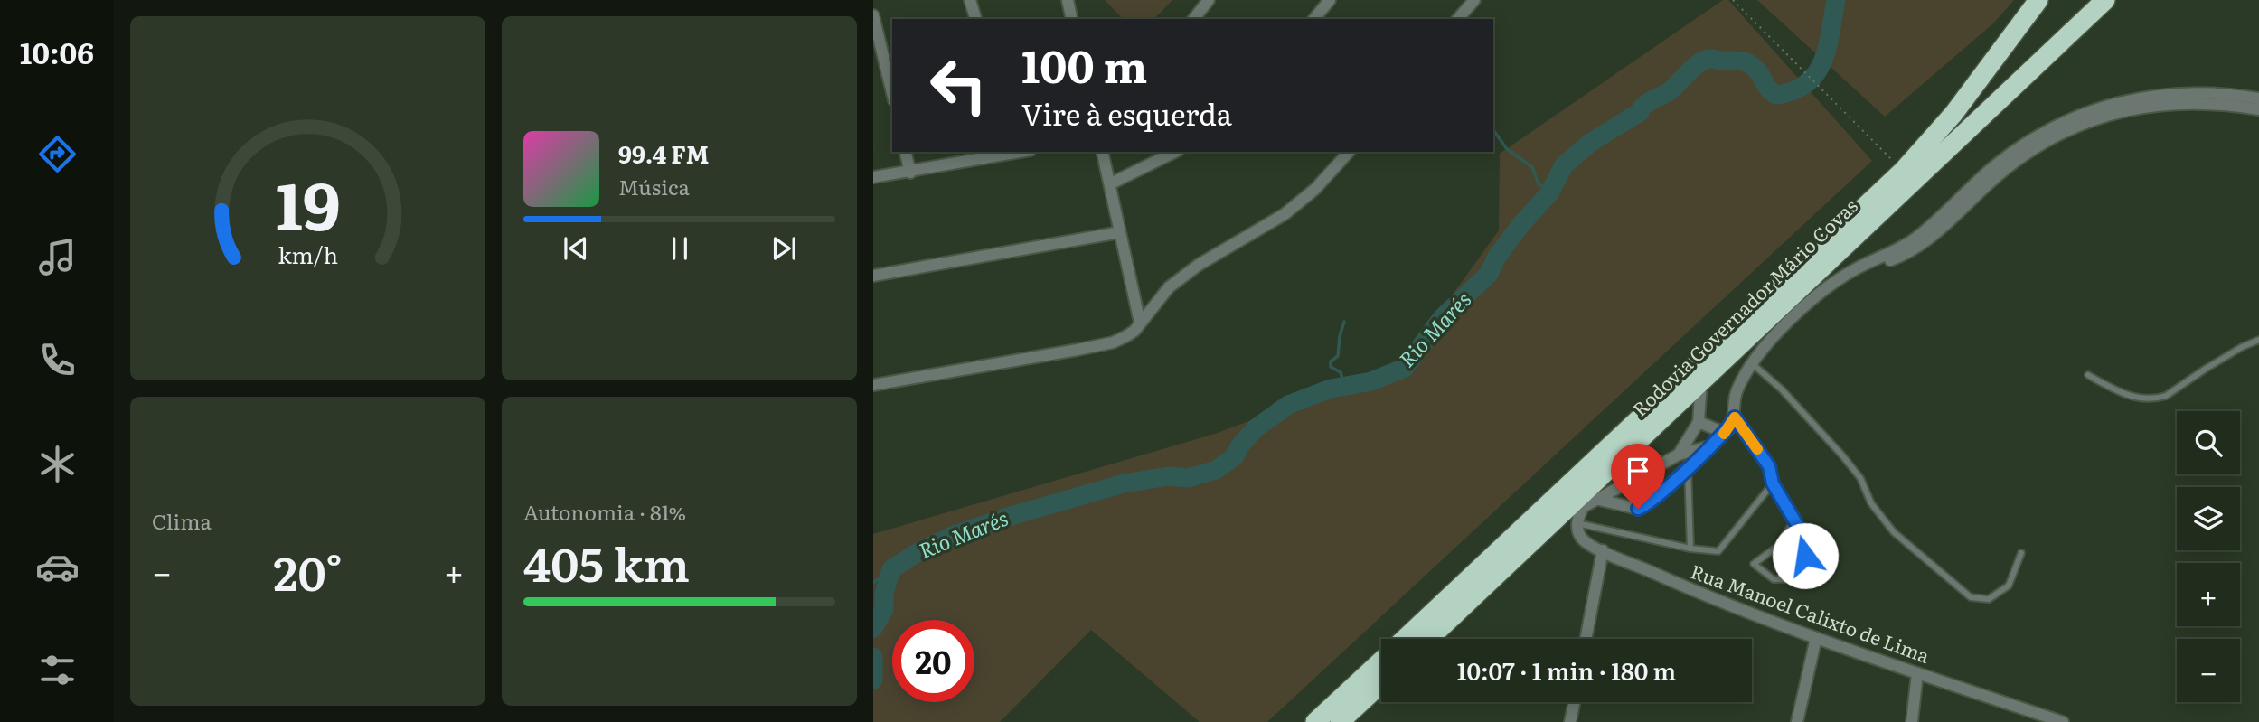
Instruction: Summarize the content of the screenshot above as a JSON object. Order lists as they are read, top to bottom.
{
  "streets": {
    "highway": ["Rodovia Governador Mário Covas"],
    "street": ["Rua Manoel Calixto de Lima"]
  },
  "water": ["Rio Marés"],
  "page": {
    "tabs": "10:06",
    "turn": ["100 m", "Vire à esquerda"],
    "song": ["99.4 FM", "Música"],
    "tile": [
      "Clima",
      ["Autonomia · 81%", "405 km"]
    ],
    "map_buttons": ["+", "−"],
    "heat": ["−", "20°", "+"],
    "limit": "20",
    "trip": "10:07 · 1 min · 180 m",
    "gauge": ["19", "km/h"]
  }
}
